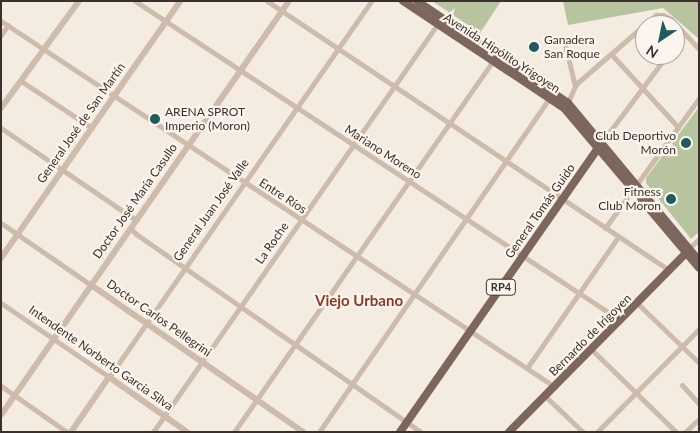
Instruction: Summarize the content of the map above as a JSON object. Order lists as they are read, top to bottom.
{
  "streets": {
    "main road": [
      "Avenida Hipólito Yrigoyen",
      "General Tomás Guido",
      "RP4",
      "Bernardo de Irigoyen"
    ],
    "street": [
      "General José de San Martín",
      "Mariano Moreno",
      "Entre Ríos",
      "Doctor José María Casullo",
      "General Juan José Valle",
      "La Roche",
      "Doctor Carlos Pellegrini",
      "Intendente Norberto García Silva"
    ]
  },
  "crossings": [
    ["Avenida Hipólito Yrigoyen", "General Tomás Guido"],
    ["Avenida Hipólito Yrigoyen", "La Roche"],
    ["Avenida Hipólito Yrigoyen", "Bernardo de Irigoyen"],
    ["General José de San Martín", "Mariano Moreno"],
    ["General José de San Martín", "Entre Ríos"],
    ["General José de San Martín", "Doctor Carlos Pellegrini"],
    ["Mariano Moreno", "Doctor José María Casullo"],
    ["Mariano Moreno", "General Juan José Valle"],
    ["Mariano Moreno", "General Tomás Guido"],
    ["Mariano Moreno", "La Roche"],
    ["Mariano Moreno", "Bernardo de Irigoyen"],
    ["Entre Ríos", "Doctor José María Casullo"],
    ["Entre Ríos", "General Juan José Valle"],
    ["Entre Ríos", "General Tomás Guido"],
    ["Entre Ríos", "La Roche"],
    ["Entre Ríos", "Bernardo de Irigoyen"],
    ["Doctor José María Casullo", "Doctor Carlos Pellegrini"],
    ["Doctor José María Casullo", "Intendente Norberto García Silva"],
    ["General Juan José Valle", "Doctor Carlos Pellegrini"],
    ["General Juan José Valle", "Intendente Norberto García Silva"],
    ["La Roche", "Doctor Carlos Pellegrini"],
    ["La Roche", "Intendente Norberto García Silva"]
  ],
  "districts": ["Viejo Urbano"],
  "places": [
    "Ganadera San Roque",
    "ARENA SPROT Imperio (Moron)",
    "Club Deportivo Morón",
    "Fitness Club Moron"
  ],
  "north": "bottom left"
}
